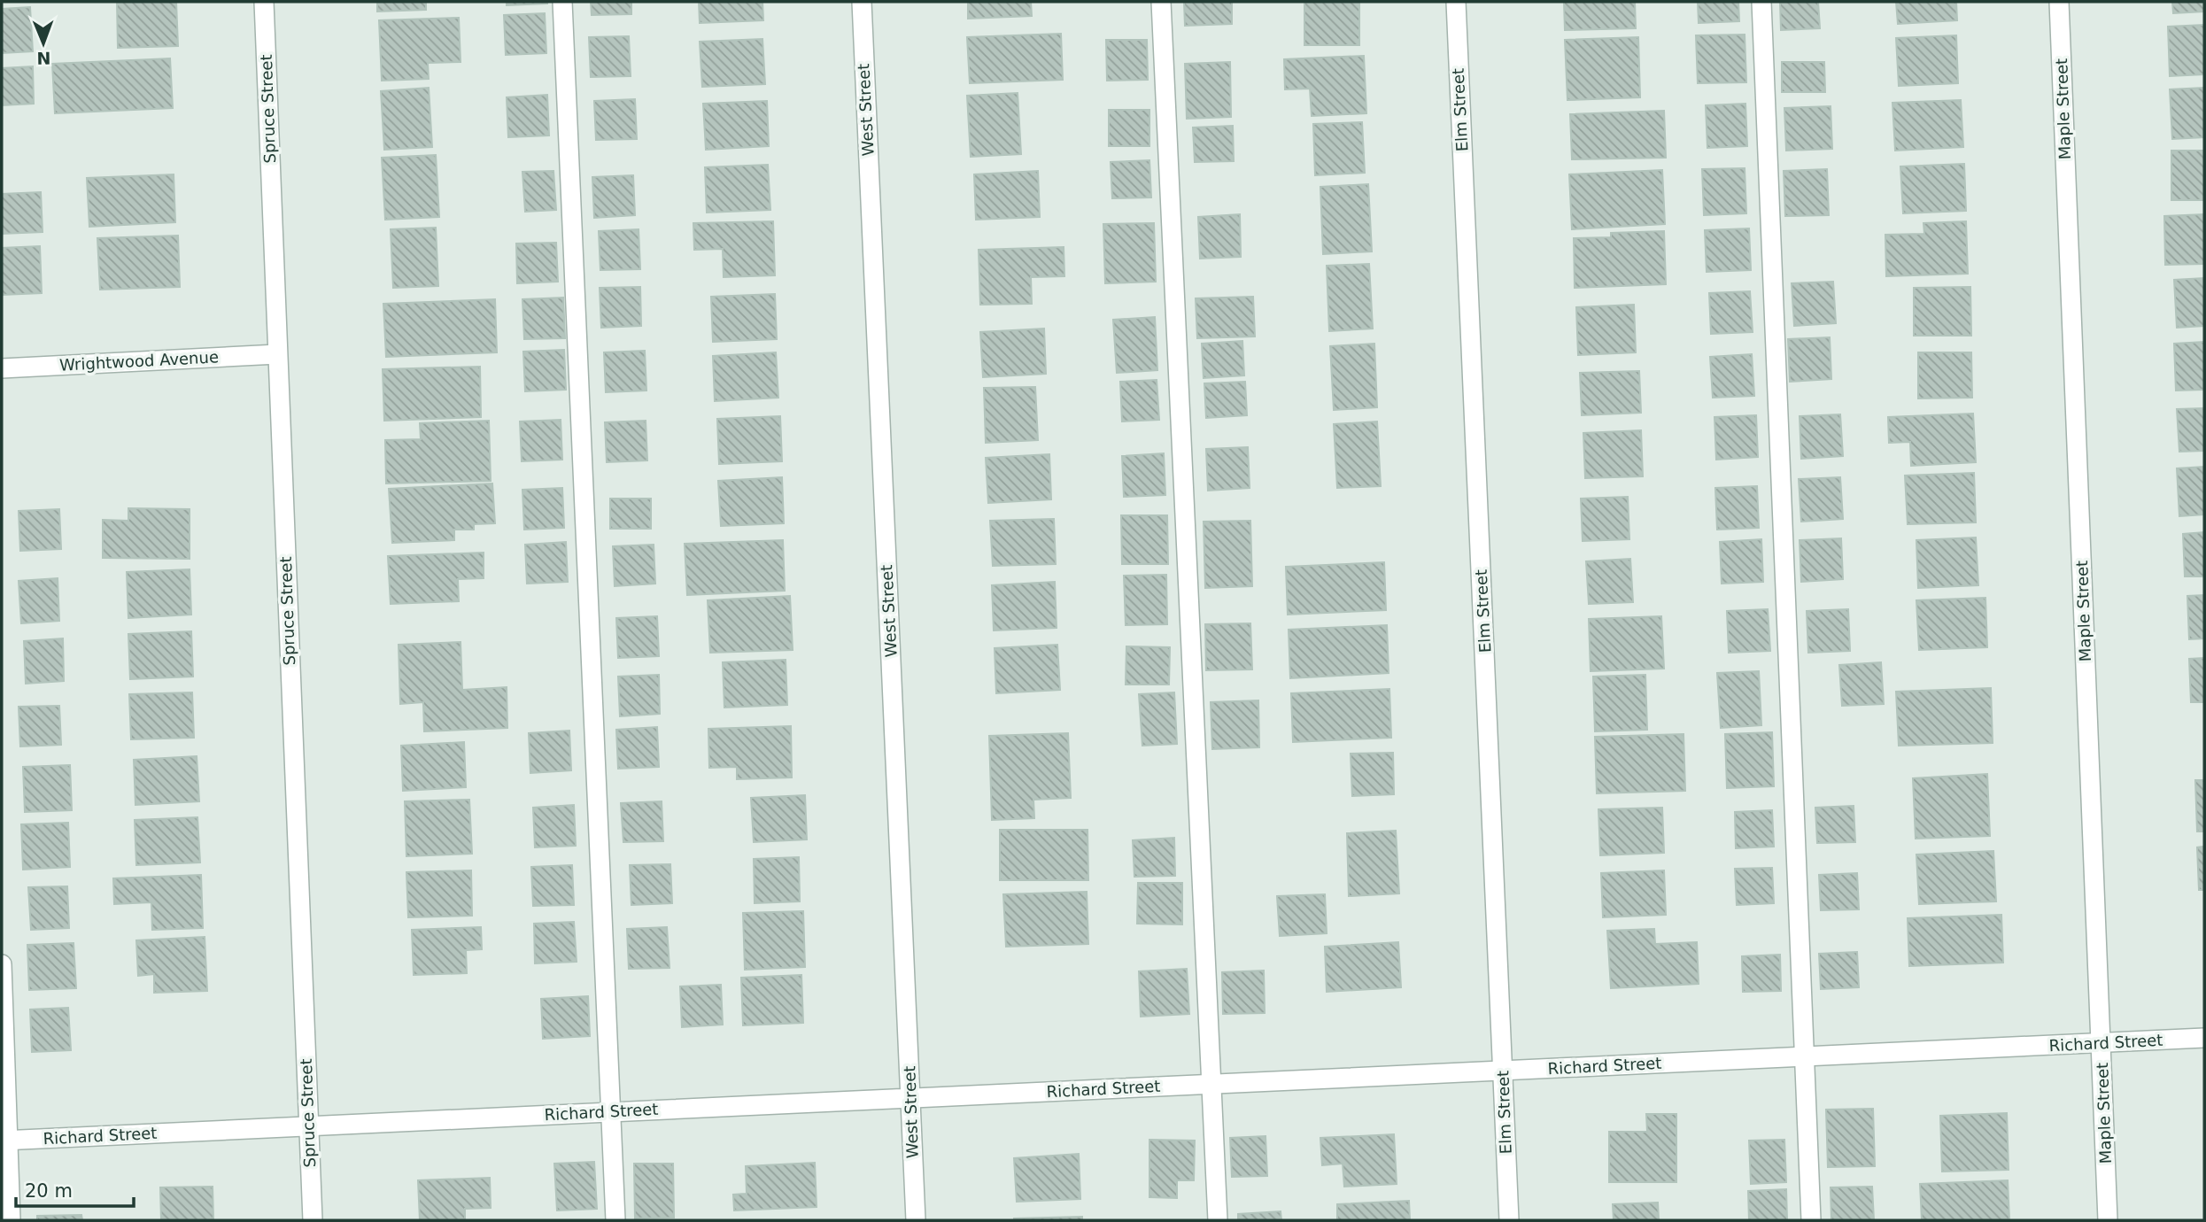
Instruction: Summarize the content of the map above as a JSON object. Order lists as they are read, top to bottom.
{
  "streets": {
    "street": [
      "Spruce Street",
      "Maple Street",
      "West Street",
      "Elm Street",
      "Wrightwood Avenue",
      "Richard Street"
    ]
  },
  "crossings": [
    ["Spruce Street", "Wrightwood Avenue"],
    ["Spruce Street", "Richard Street"],
    ["Maple Street", "Richard Street"],
    ["West Street", "Richard Street"],
    ["Elm Street", "Richard Street"]
  ],
  "scale_bar": "20 m",
  "north": "bottom"
}
